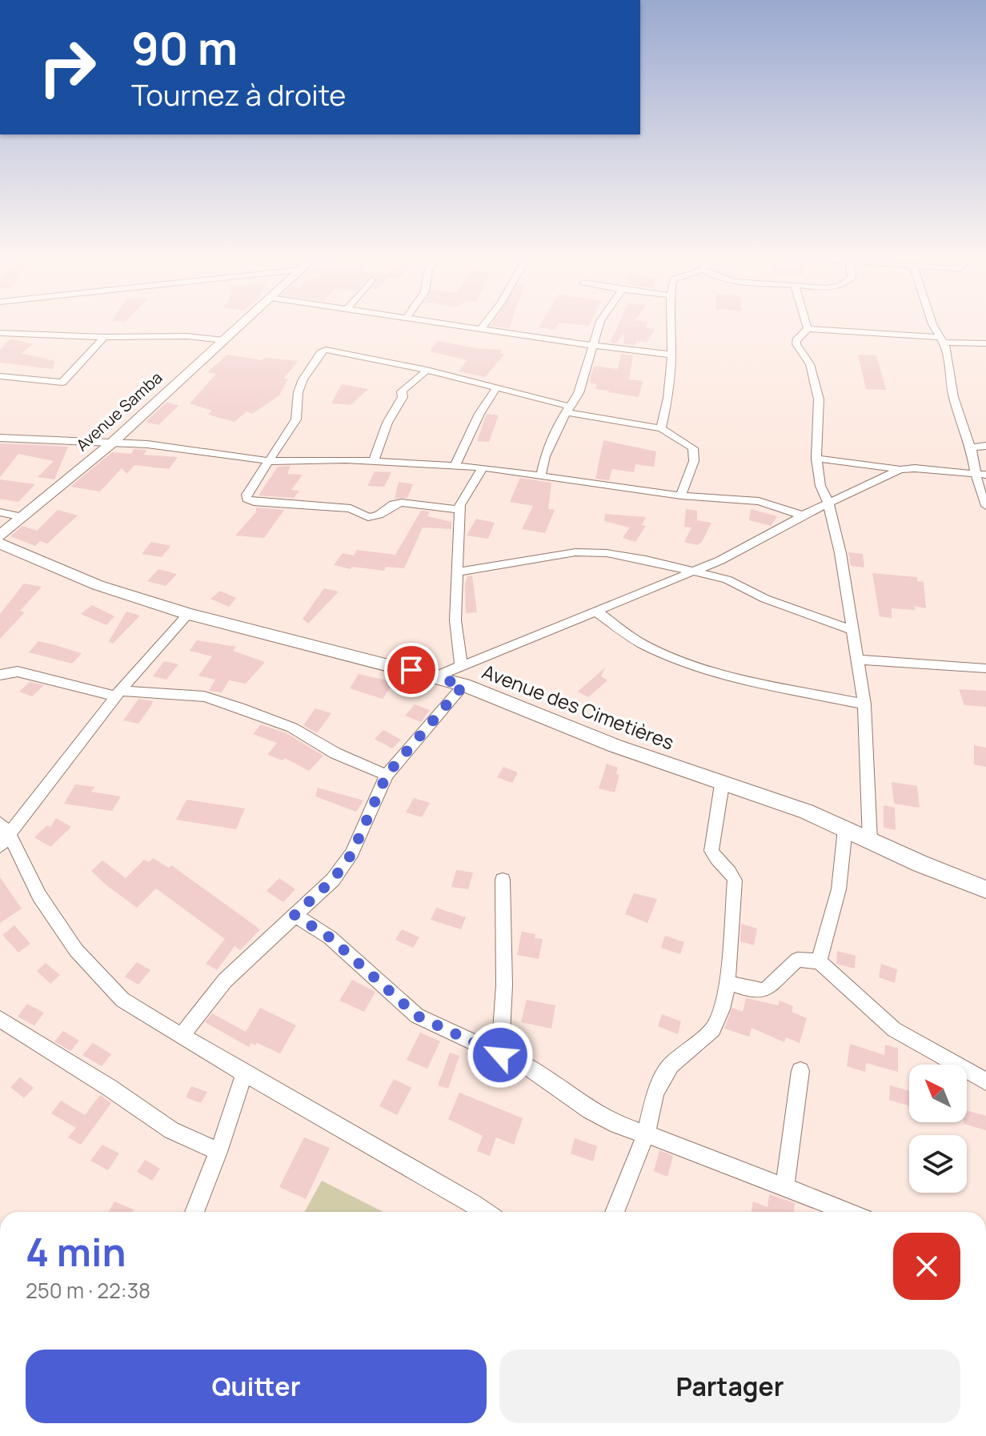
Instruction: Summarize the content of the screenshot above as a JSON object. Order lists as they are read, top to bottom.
{
  "streets": {
    "street": ["Avenue Samba", "Avenue des Cimetières"]
  },
  "north": "top left",
  "page": {
    "turn": ["90 m", "Tournez à droite"],
    "heading": ["4 min", "250 m · 22:38"],
    "buttons": ["Quitter", "Partager"]
  }
}
